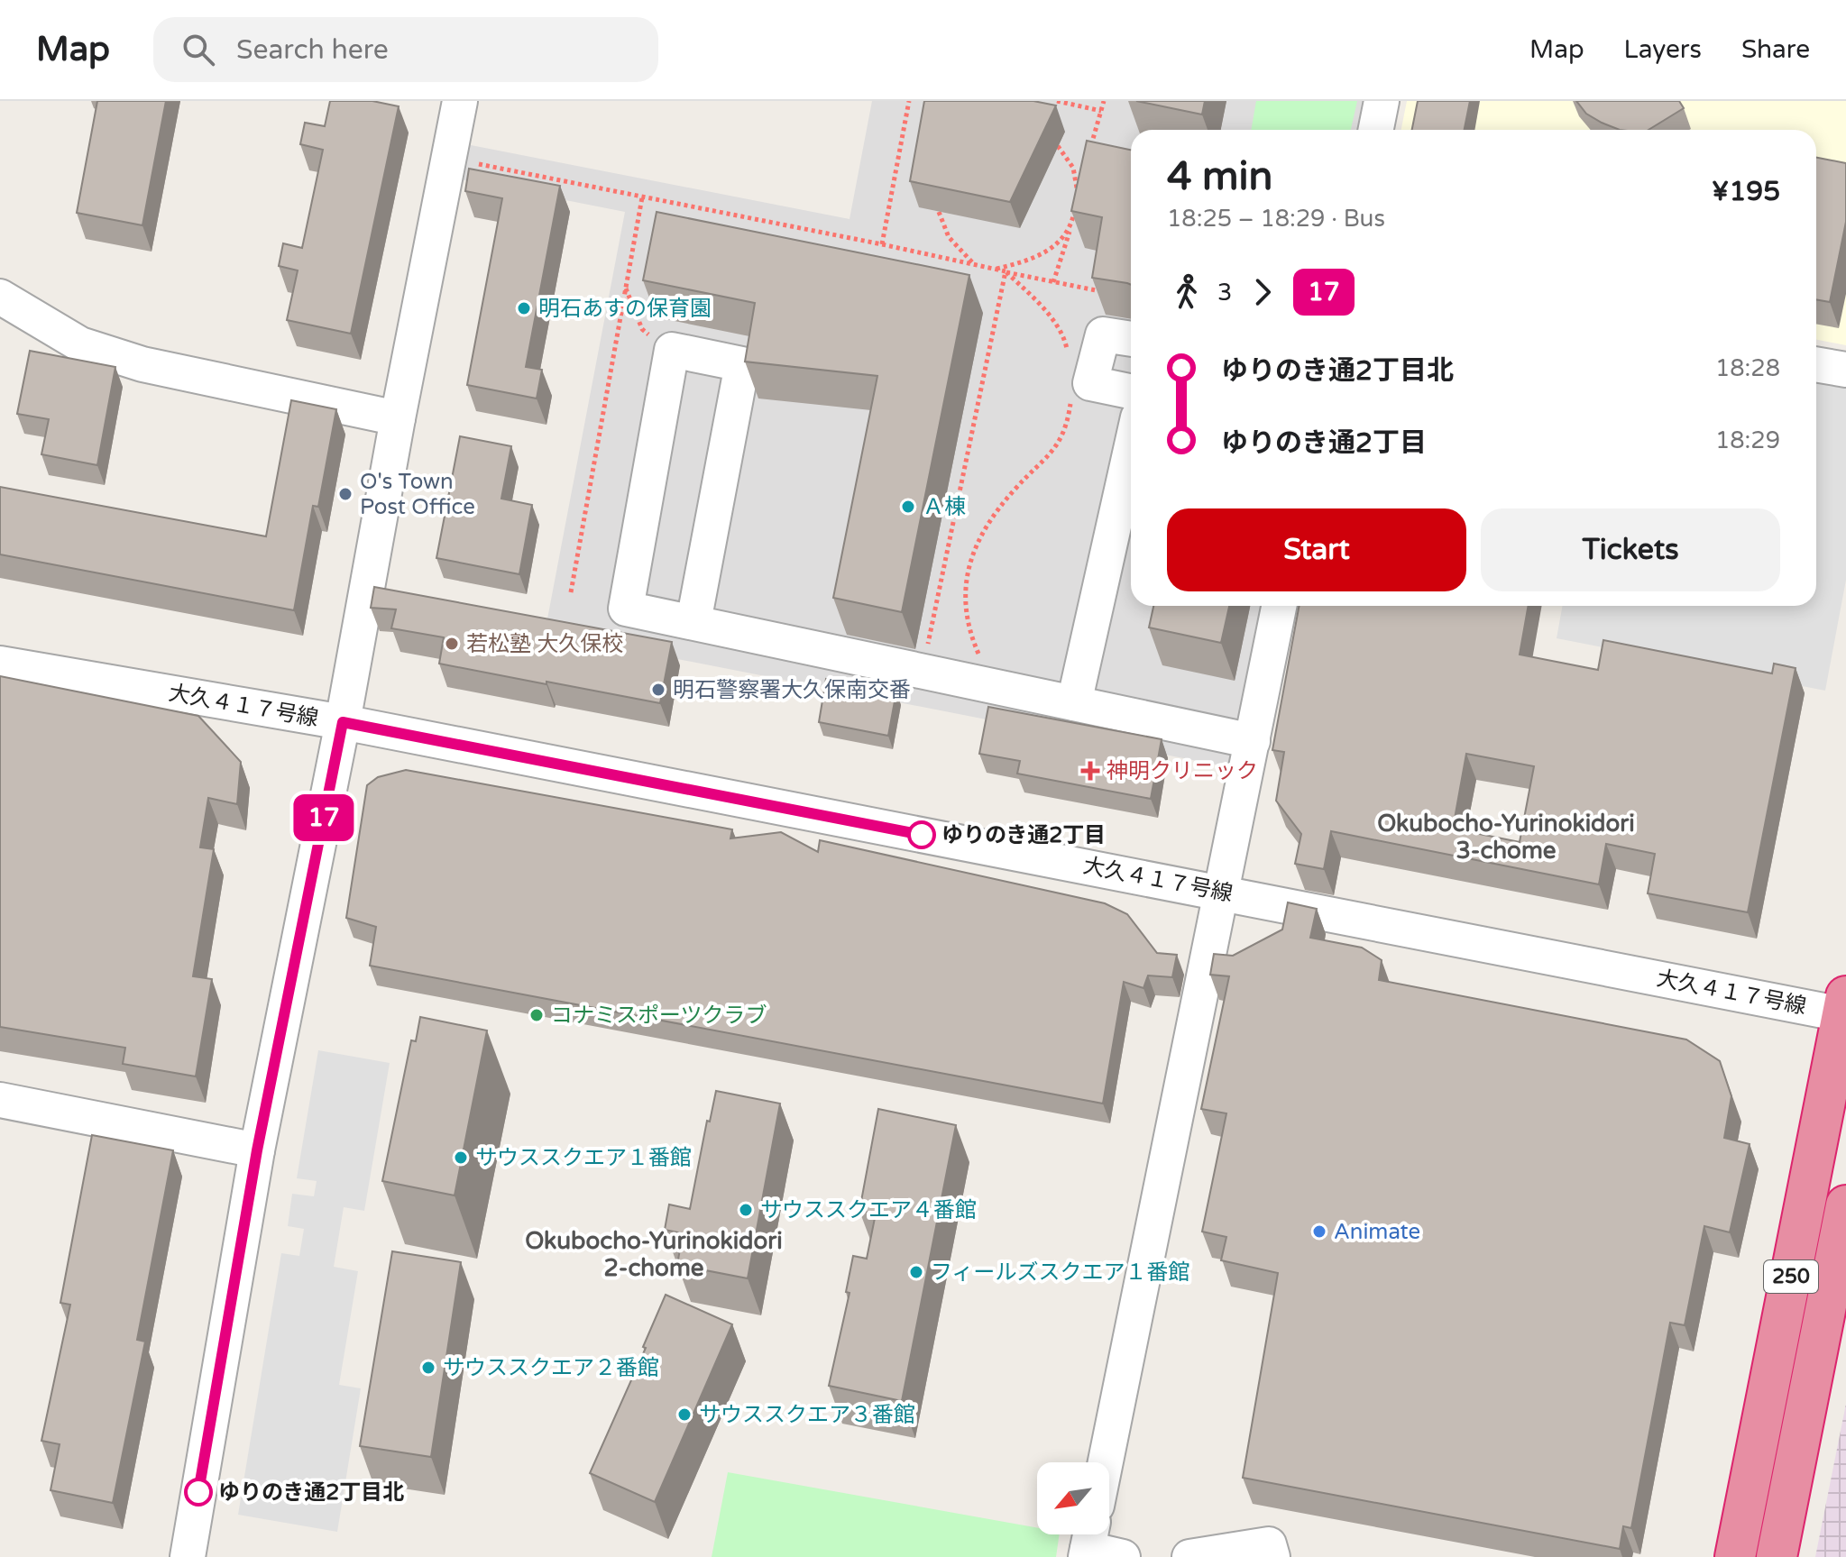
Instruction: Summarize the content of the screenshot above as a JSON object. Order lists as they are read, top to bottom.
{
  "streets": {
    "highway": ["250"],
    "street": ["大久４１７号線"]
  },
  "crossings": [
    ["大久４１７号線", "250"]
  ],
  "districts": ["Okubocho-Yurinokidori 3-chome", "Okubocho-Yurinokidori 2-chome"],
  "places": {
    "other": [
      "明石あすの保育園",
      "O's Town Post Office",
      "Ａ棟",
      "若松塾 大久保校",
      "明石警察署大久保南交番",
      "ゆりのき通2丁目",
      "コナミスポーツクラブ",
      "サウススクエア１番館",
      "サウススクエア４番館",
      "Animate",
      "フィールズスクエア１番館",
      "サウススクエア２番館",
      "サウススクエア３番館",
      "ゆりのき通2丁目北"
    ],
    "health": ["神明クリニック"]
  },
  "lines": ["bus line 17"],
  "north": "bottom left",
  "page": {
    "header": "Map",
    "search": "Search here",
    "nav": ["Map", "Layers", "Share"],
    "on_map": "17",
    "heading": ["4 min", "18:25 – 18:29 · Bus", "¥195"],
    "legs": ["3", "17"],
    "list": [
      {
        "name": "ゆりのき通2丁目北",
        "value": "18:28"
      },
      {
        "name": "ゆりのき通2丁目",
        "value": "18:29"
      }
    ],
    "buttons": ["Start", "Tickets"]
  }
}
